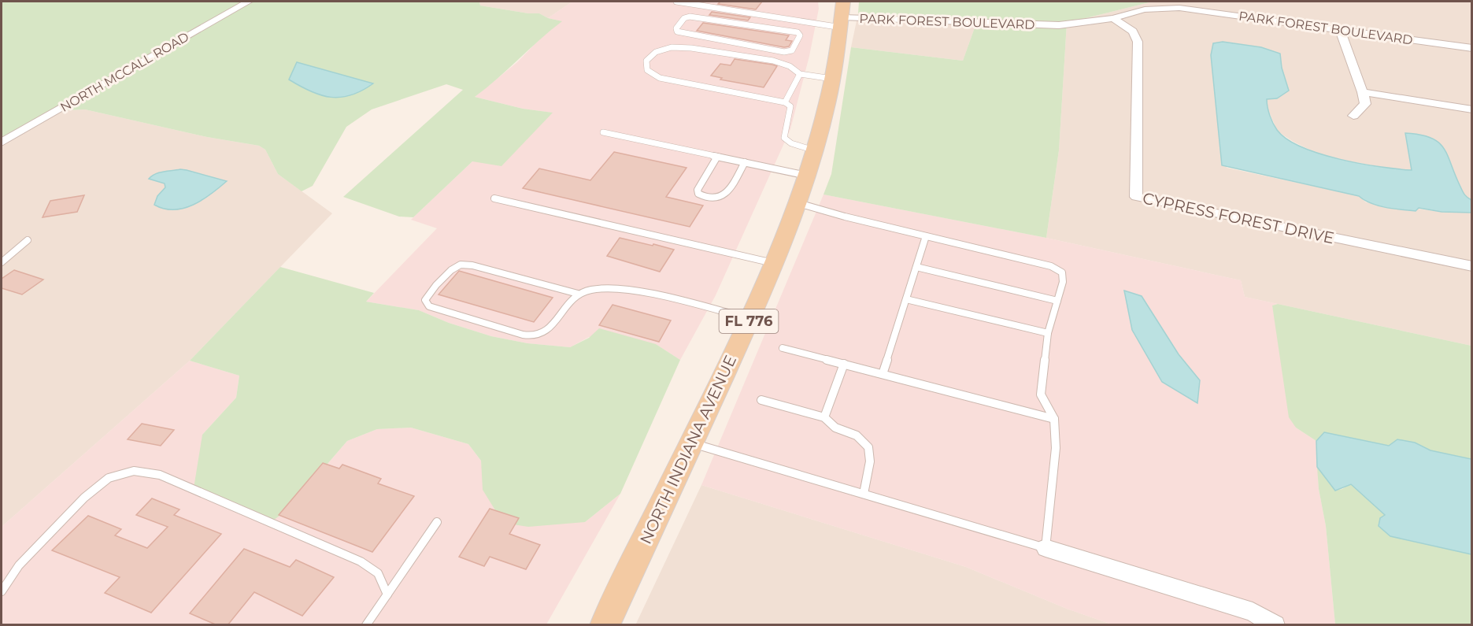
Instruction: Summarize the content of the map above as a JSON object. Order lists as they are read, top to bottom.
{
  "streets": {
    "main road": ["FL 776", "NORTH INDIANA AVENUE"],
    "street": ["PARK FOREST BOULEVARD", "NORTH MCCALL ROAD", "CYPRESS FOREST DRIVE"]
  },
  "crossings": [
    ["PARK FOREST BOULEVARD", "CYPRESS FOREST DRIVE"],
    ["PARK FOREST BOULEVARD", "NORTH INDIANA AVENUE"]
  ]
}
